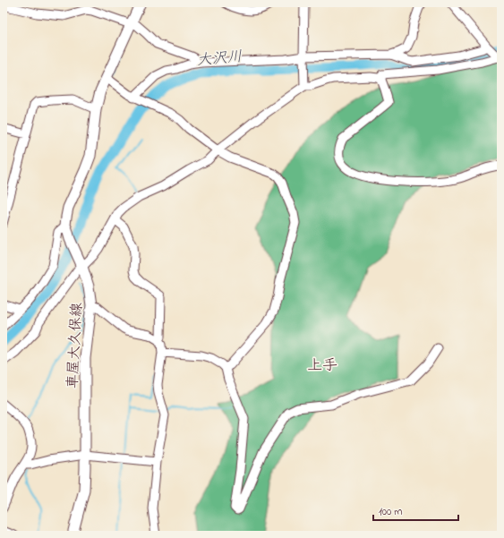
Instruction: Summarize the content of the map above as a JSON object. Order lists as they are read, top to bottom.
{
  "streets": {
    "main road": ["車屋大久保線"]
  },
  "districts": ["上手"],
  "water": ["大沢川"],
  "scale_bar": "100 m"
}
